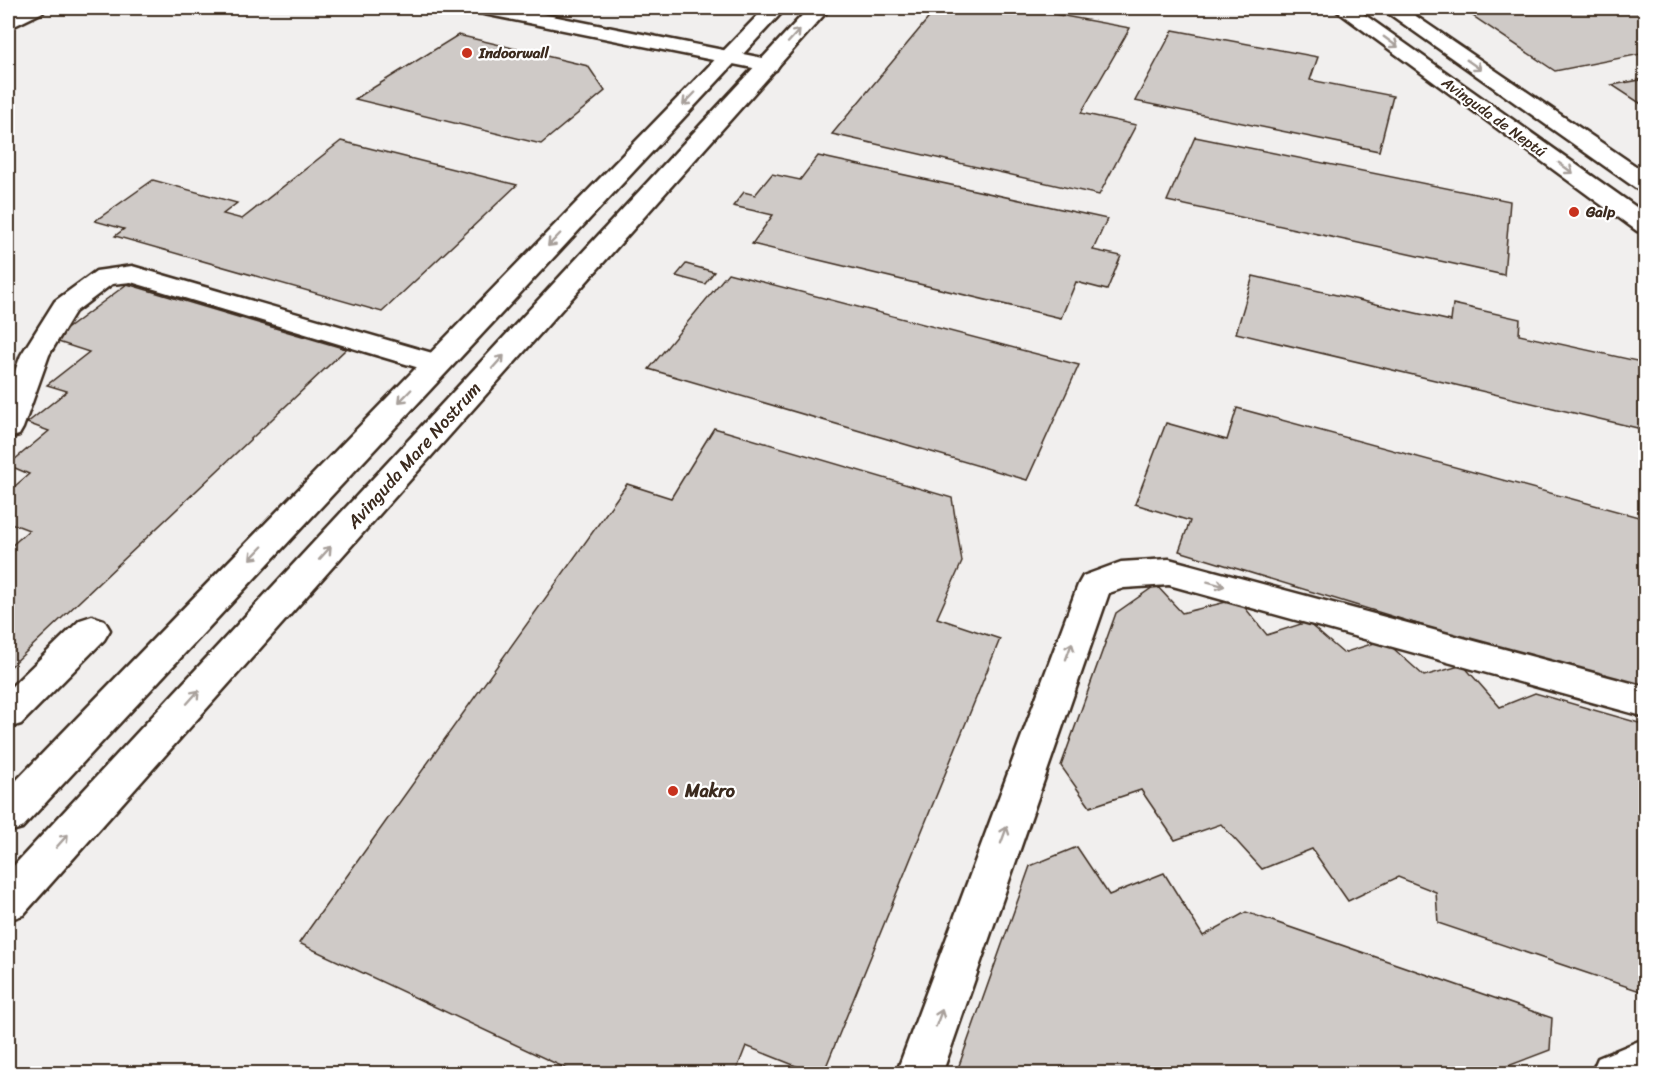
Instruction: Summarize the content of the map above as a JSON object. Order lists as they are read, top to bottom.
{
  "streets": {
    "main road": ["Avinguda de Neptú", "Avinguda Mare Nostrum"]
  },
  "one_way": ["Avinguda de Neptú"],
  "places": ["Indoorwall", "Galp", "Makro"]
}
